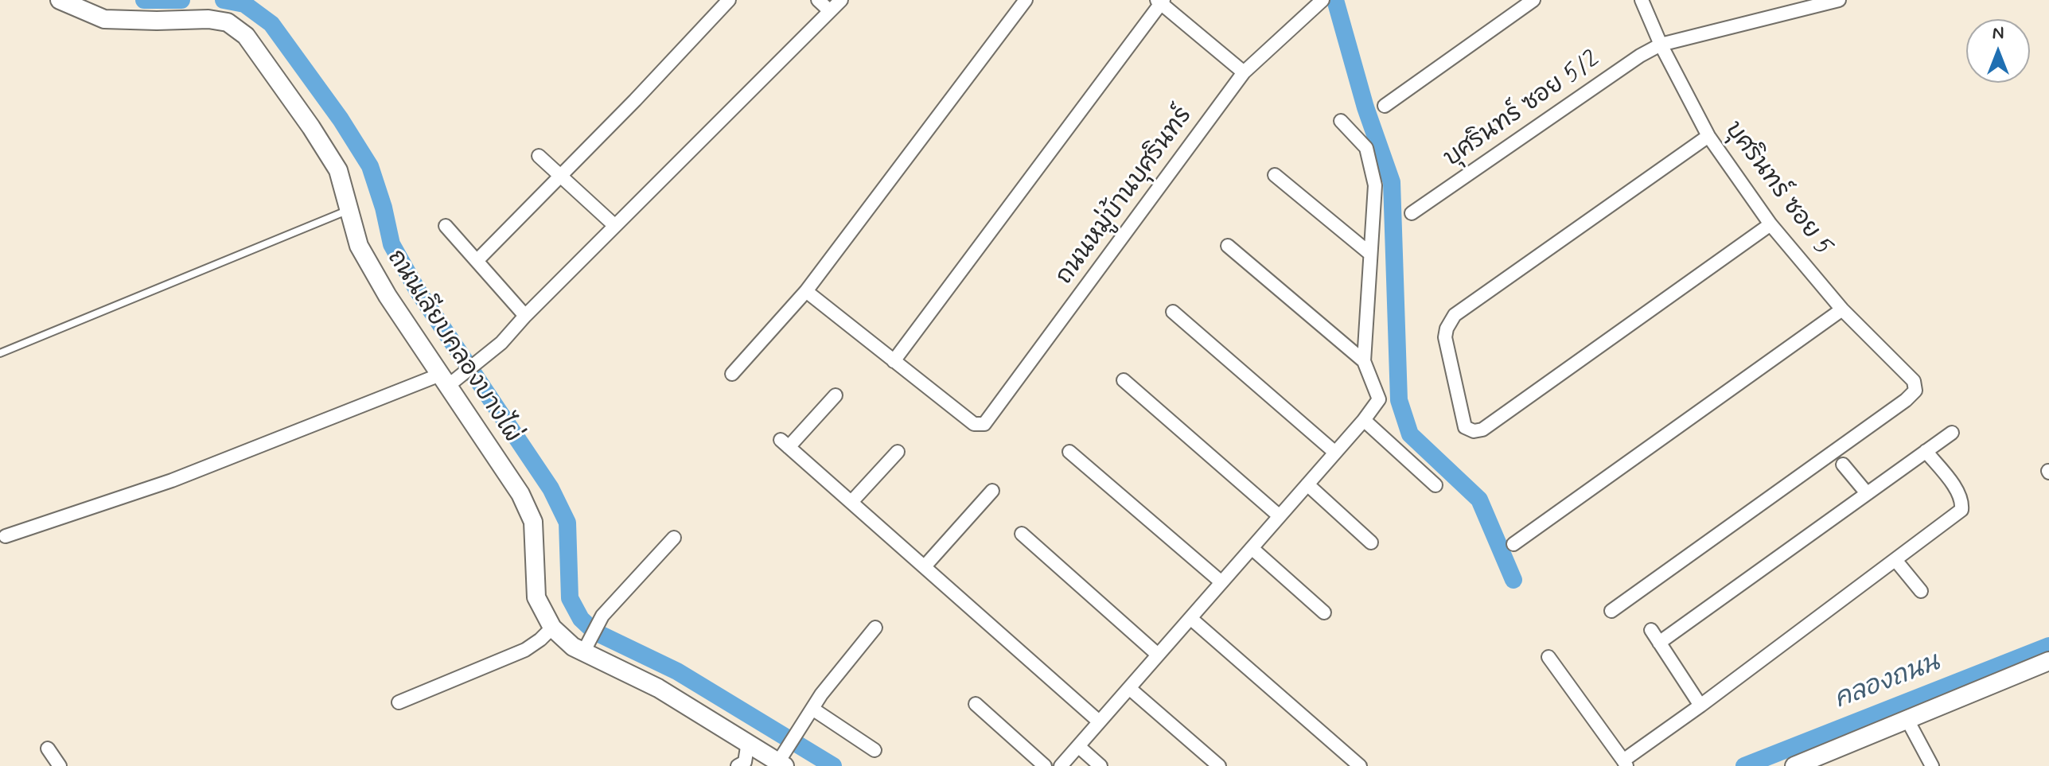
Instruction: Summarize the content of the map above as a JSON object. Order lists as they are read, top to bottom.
{
  "streets": {
    "street": [
      "บุศรินทร์ ซอย 5/2",
      "บุศรินทร์ ซอย 5",
      "ถนนหมู่บ้านบุศรินทร์",
      "ถนนเลียบคลองบางไผ่"
    ]
  },
  "crossings": [
    ["บุศรินทร์ ซอย 5/2", "บุศรินทร์ ซอย 5"]
  ],
  "water": ["คลองถนน"],
  "north": "top"
}
